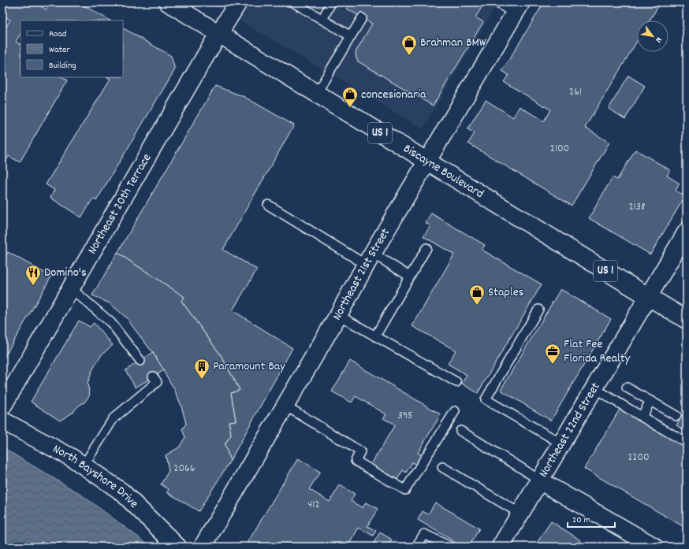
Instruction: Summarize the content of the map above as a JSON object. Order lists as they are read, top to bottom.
{
  "streets": {
    "street": [
      "US 1",
      "Biscayne Boulevard",
      "Northeast 20th Terrace",
      "Northeast 21st Street",
      "Northeast 22nd Street",
      "North Bayshore Drive"
    ]
  },
  "crossings": [
    ["Biscayne Boulevard", "Northeast 20th Terrace"],
    ["Biscayne Boulevard", "Northeast 21st Street"],
    ["Biscayne Boulevard", "Northeast 22nd Street"]
  ],
  "places": {
    "shop": ["Brahman BMW", "concesionaria", "Staples"],
    "restaurant": ["Domino's"],
    "office": ["Flat Fee Florida Realty"],
    "building": ["Paramount Bay"]
  },
  "house_numbers": [
    "261",
    "2100",
    "2138",
    "395",
    "2200",
    "2066",
    "412"
  ],
  "legend": ["Road", "Water", "Building"],
  "scale_bar": "20 m",
  "north": "bottom right"
}
